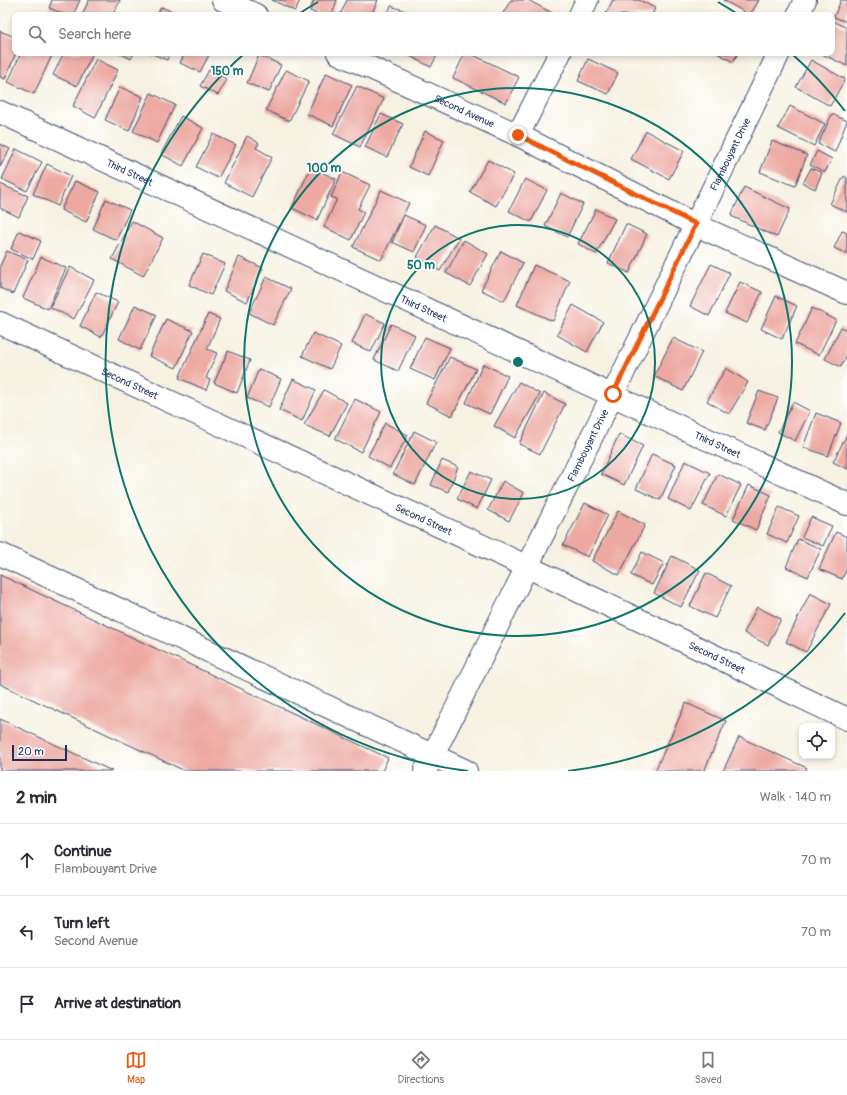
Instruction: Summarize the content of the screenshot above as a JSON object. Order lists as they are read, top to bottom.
{
  "streets": {
    "street": [
      "Second Avenue",
      "Flambouyant Drive",
      "Third Street",
      "Second Street"
    ]
  },
  "crossings": [
    ["Second Avenue", "Flambouyant Drive"],
    ["Flambouyant Drive", "Third Street"],
    ["Flambouyant Drive", "Second Street"]
  ],
  "scale_bar": "20 m",
  "page": {
    "search": "Search here",
    "scale": "20 m",
    "heading": ["2 min", "Walk · 140 m"],
    "list": [
      ["Continue", "Flambouyant Drive", "70 m"],
      ["Turn left", "Second Avenue", "70 m"],
      "Arrive at destination"
    ],
    "nav": ["Map", "Directions", "Saved"]
  },
  "rings": ["150 m", "100 m", "50 m"]
}
